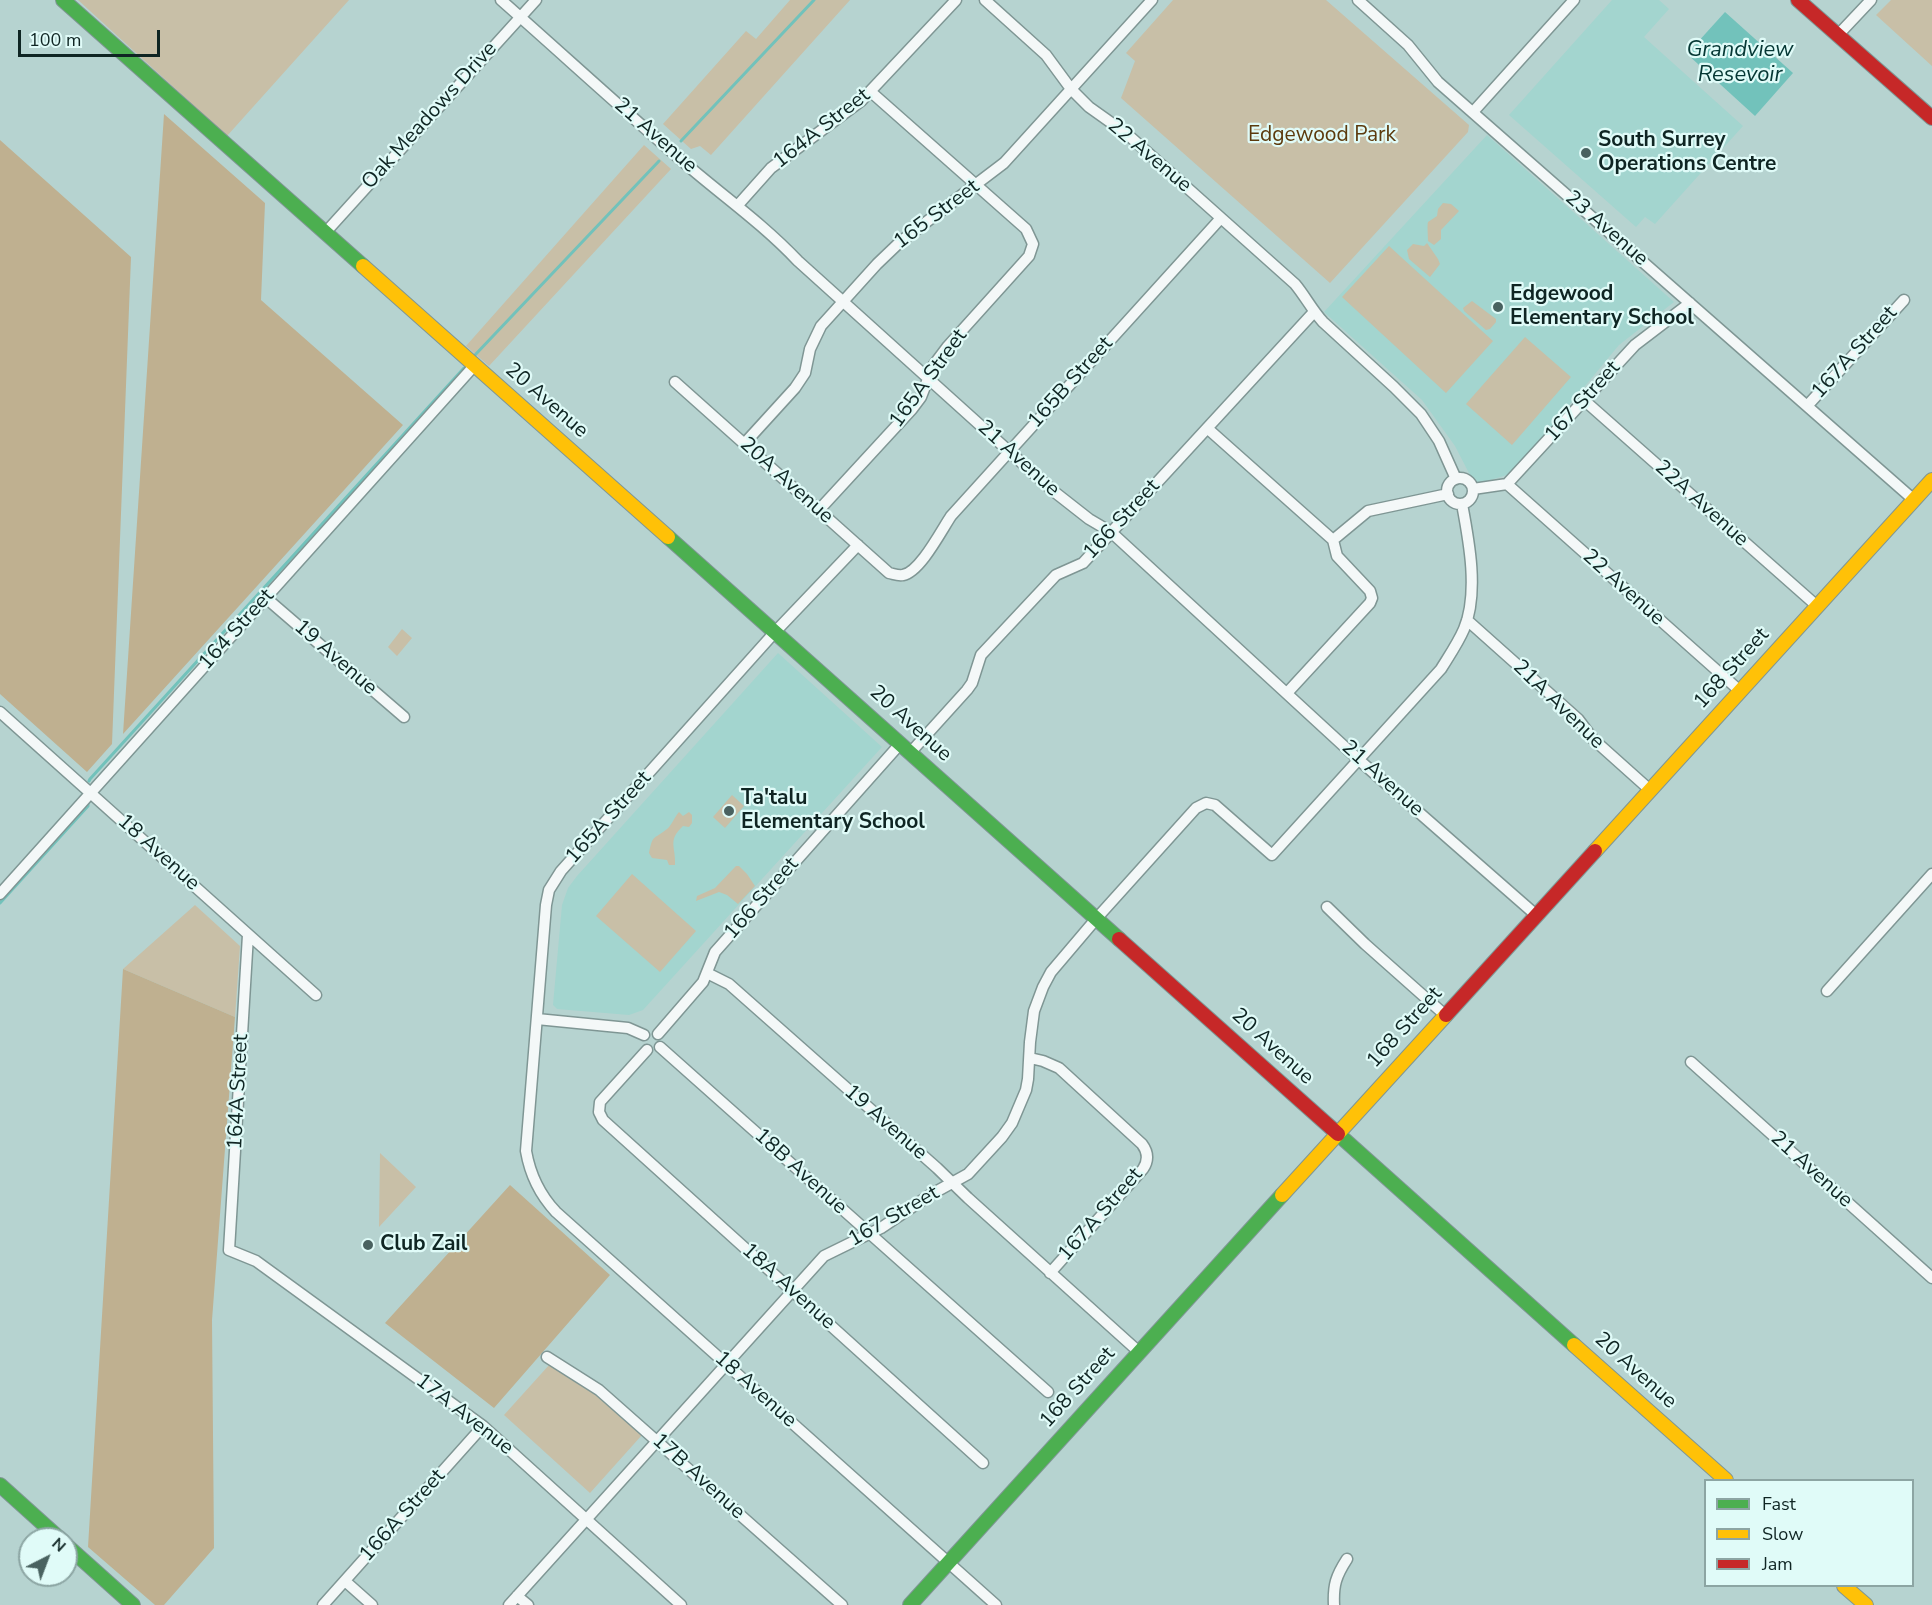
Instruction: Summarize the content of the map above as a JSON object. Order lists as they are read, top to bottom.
{
  "streets": {
    "street": [
      "Oak Meadows Drive",
      "164A Street",
      "21 Avenue",
      "22 Avenue",
      "165 Street",
      "23 Avenue",
      "167A Street",
      "165A Street",
      "165B Street",
      "20 Avenue",
      "167 Street",
      "20A Avenue",
      "22A Avenue",
      "166 Street",
      "164 Street",
      "19 Avenue",
      "168 Street",
      "21A Avenue",
      "18 Avenue",
      "18B Avenue",
      "18A Avenue",
      "17A Avenue",
      "17B Avenue",
      "166A Street"
    ]
  },
  "crossings": [
    ["Oak Meadows Drive", "21 Avenue"],
    ["Oak Meadows Drive", "20 Avenue"],
    ["164A Street", "21 Avenue"],
    ["164A Street", "18 Avenue"],
    ["164A Street", "17A Avenue"],
    ["21 Avenue", "165 Street"],
    ["21 Avenue", "165A Street"],
    ["21 Avenue", "165B Street"],
    ["21 Avenue", "167 Street"],
    ["21 Avenue", "166 Street"],
    ["21 Avenue", "168 Street"],
    ["22 Avenue", "165 Street"],
    ["22 Avenue", "165B Street"],
    ["22 Avenue", "167 Street"],
    ["22 Avenue", "166 Street"],
    ["22 Avenue", "168 Street"],
    ["165 Street", "165A Street"],
    ["165 Street", "20A Avenue"],
    ["23 Avenue", "167A Street"],
    ["23 Avenue", "167 Street"],
    ["23 Avenue", "168 Street"],
    ["167A Street", "167 Street"],
    ["167A Street", "19 Avenue"],
    ["165A Street", "20 Avenue"],
    ["165A Street", "20A Avenue"],
    ["165A Street", "18 Avenue"],
    ["165B Street", "20A Avenue"],
    ["20 Avenue", "167 Street"],
    ["20 Avenue", "166 Street"],
    ["20 Avenue", "164 Street"],
    ["20 Avenue", "168 Street"],
    ["167 Street", "22A Avenue"],
    ["167 Street", "19 Avenue"],
    ["167 Street", "18 Avenue"],
    ["167 Street", "18B Avenue"],
    ["167 Street", "18A Avenue"],
    ["167 Street", "17A Avenue"],
    ["167 Street", "17B Avenue"],
    ["22A Avenue", "168 Street"],
    ["166 Street", "19 Avenue"],
    ["166 Street", "18B Avenue"],
    ["166 Street", "18A Avenue"],
    ["164 Street", "19 Avenue"],
    ["164 Street", "18 Avenue"],
    ["19 Avenue", "168 Street"],
    ["168 Street", "21A Avenue"],
    ["168 Street", "18 Avenue"],
    ["18B Avenue", "18A Avenue"],
    ["17A Avenue", "166A Street"]
  ],
  "water": ["Grandview Resevoir"],
  "parks": ["Edgewood Park"],
  "places": [
    "South Surrey Operations Centre",
    "Edgewood Elementary School",
    "Ta'talu Elementary School",
    "Club Zail"
  ],
  "legend": ["Fast", "Slow", "Jam"],
  "scale_bar": "100 m",
  "north": "top right"
}
